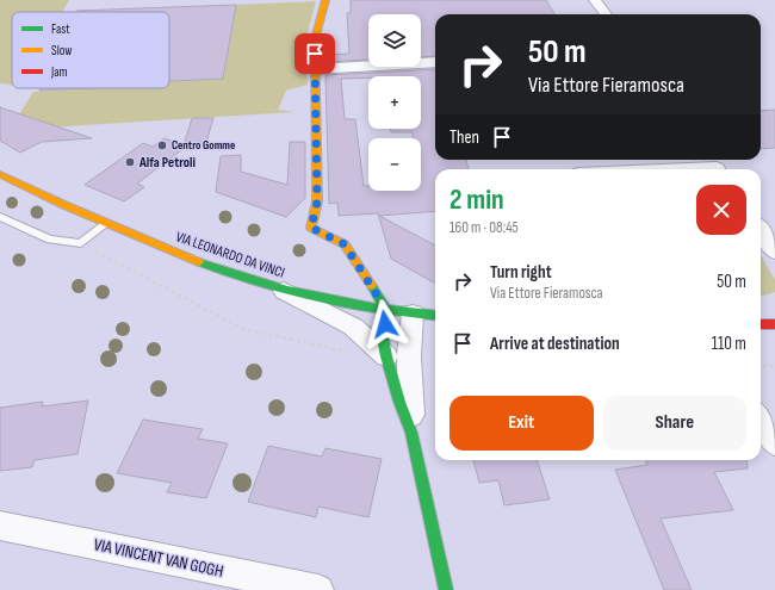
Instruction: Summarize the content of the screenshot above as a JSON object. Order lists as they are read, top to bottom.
{
  "streets": {
    "street": ["VIA LEONARDO DA VINCI", "VIA VINCENT VAN GOGH"]
  },
  "places": ["Centro Gomme", "Alfa Petroli"],
  "legend": ["Fast", "Slow", "Jam"],
  "page": {
    "map_buttons": ["+", "−"],
    "turn": ["50 m", "Via Ettore Fieramosca"],
    "then": "Then",
    "heading": ["2 min", "160 m · 08:45"],
    "list": [
      {
        "name": "Turn right",
        "note": "Via Ettore Fieramosca",
        "value": "50 m"
      },
      {
        "name": "Arrive at destination",
        "value": "110 m"
      }
    ],
    "buttons": ["Exit", "Share"]
  }
}
